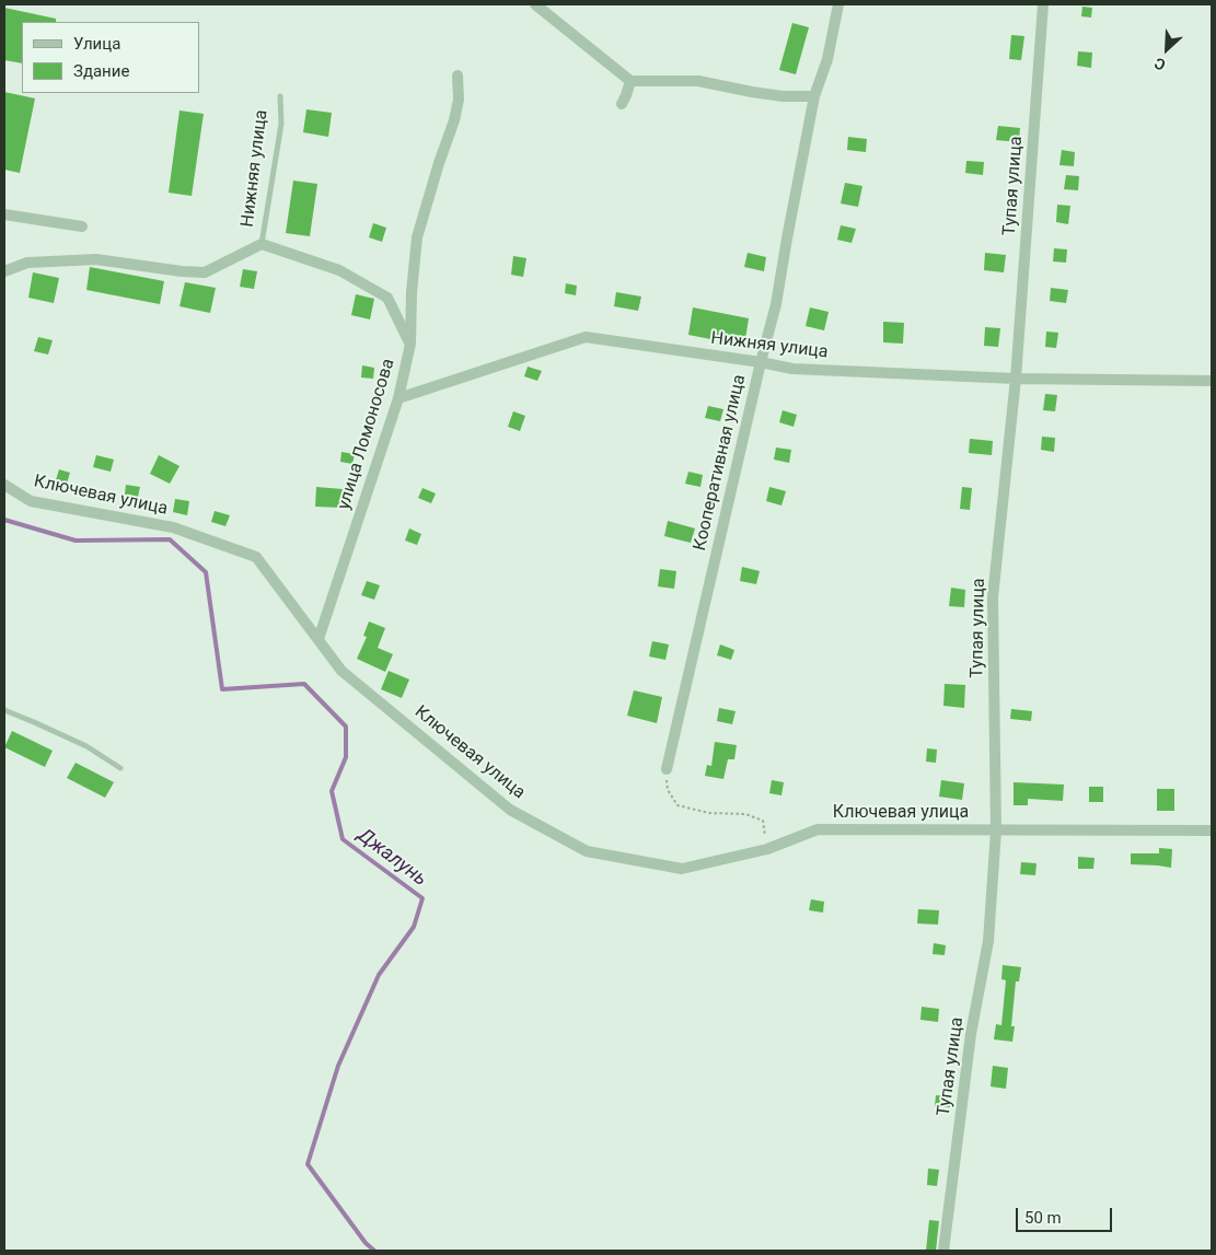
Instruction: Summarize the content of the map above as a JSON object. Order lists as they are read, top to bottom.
{
  "streets": {
    "street": [
      "Нижняя улица",
      "Тупая улица",
      "улица Ломоносова",
      "Кооперативная улица",
      "Ключевая улица"
    ]
  },
  "crossings": [
    ["Нижняя улица", "Тупая улица"],
    ["Нижняя улица", "улица Ломоносова"],
    ["Нижняя улица", "Кооперативная улица"],
    ["Тупая улица", "Ключевая улица"],
    ["улица Ломоносова", "Ключевая улица"]
  ],
  "water": ["Джалунь"],
  "legend": ["Улица", "Здание"],
  "scale_bar": "50 m",
  "north": "bottom left"
}
